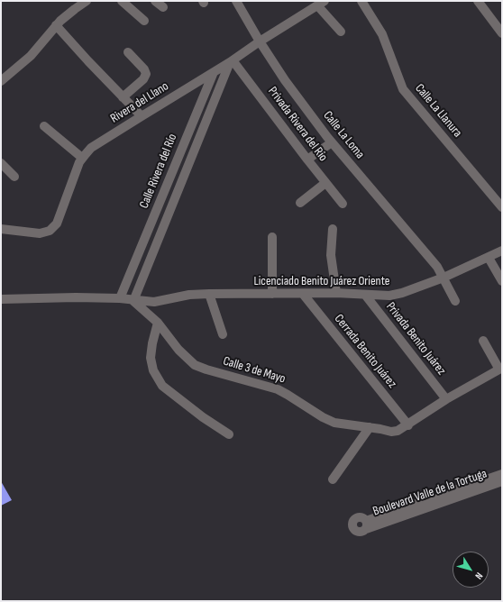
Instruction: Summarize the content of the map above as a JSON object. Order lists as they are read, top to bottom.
{
  "streets": {
    "street": [
      "Rivera del Llano",
      "Calle La Llanura",
      "Privada Rivera del Río",
      "Calle La Loma",
      "Calle Rivera del Río",
      "Licenciado Benito Juárez Oriente",
      "Privada Benito Juárez",
      "Cerrada Benito Juárez",
      "Calle 3 de Mayo",
      "Boulevard Valle de la Tortuga"
    ]
  },
  "crossings": [
    ["Rivera del Llano", "Calle Rivera del Río"],
    ["Privada Rivera del Río", "Calle Rivera del Río"],
    ["Calle La Loma", "Licenciado Benito Juárez Oriente"],
    ["Calle Rivera del Río", "Licenciado Benito Juárez Oriente"],
    ["Calle Rivera del Río", "Calle 3 de Mayo"],
    ["Licenciado Benito Juárez Oriente", "Privada Benito Juárez"],
    ["Licenciado Benito Juárez Oriente", "Cerrada Benito Juárez"],
    ["Licenciado Benito Juárez Oriente", "Calle 3 de Mayo"],
    ["Privada Benito Juárez", "Calle 3 de Mayo"],
    ["Cerrada Benito Juárez", "Calle 3 de Mayo"]
  ],
  "north": "bottom right"
}
